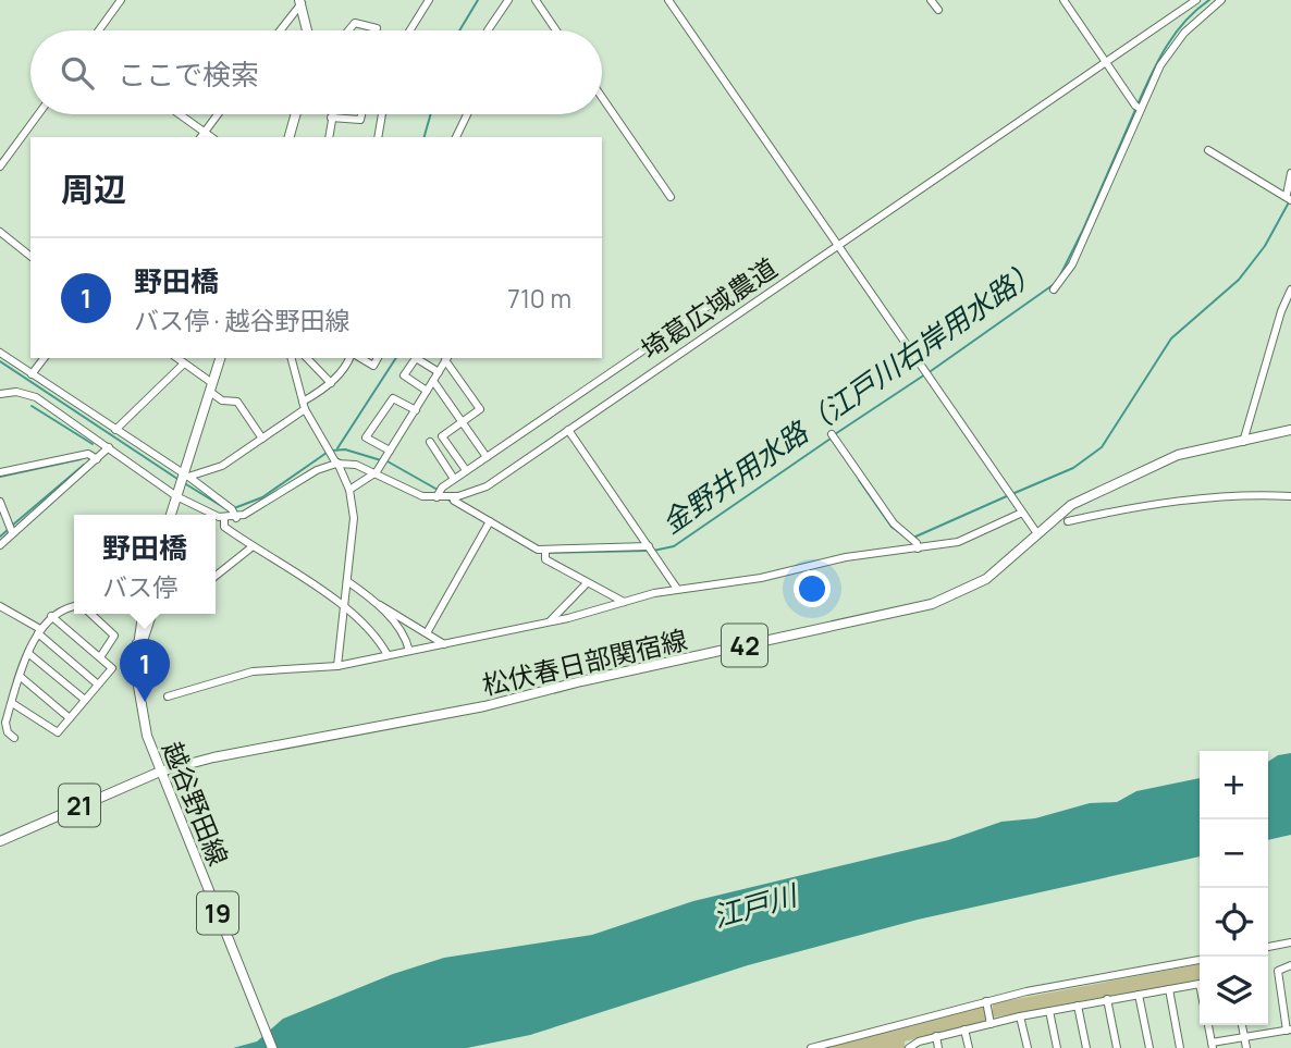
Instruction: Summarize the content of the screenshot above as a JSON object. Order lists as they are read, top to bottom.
{
  "streets": {
    "main road": [
      "42",
      "松伏春日部関宿線",
      "越谷野田線",
      "21",
      "19"
    ],
    "street": ["埼葛広域農道"]
  },
  "crossings": [
    ["松伏春日部関宿線", "越谷野田線"],
    ["松伏春日部関宿線", "21"],
    ["越谷野田線", "21"]
  ],
  "water": ["金野井用水路（江戸川右岸用水路）", "江戸川"],
  "page": {
    "search": "ここで検索",
    "heading": "周辺",
    "list": [
      {
        "mark": "1",
        "name": "野田橋",
        "note": "バス停 · 越谷野田線",
        "value": "710 m"
      }
    ],
    "popup": ["野田橋", "バス停"],
    "pins": "1",
    "map_buttons": ["+", "−"]
  }
}
